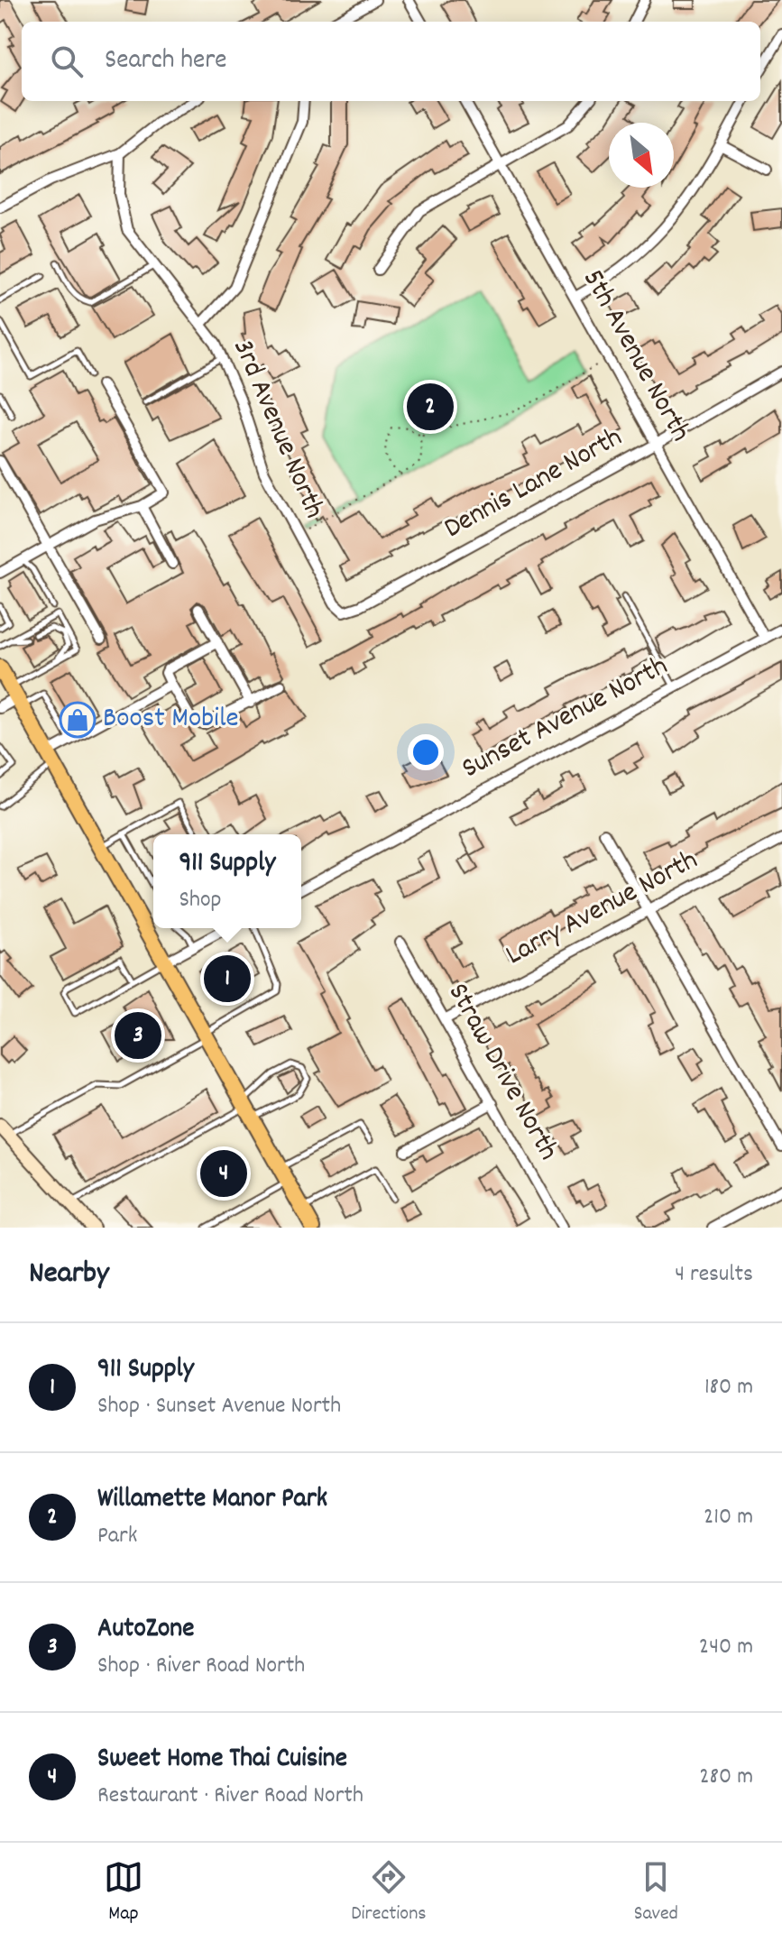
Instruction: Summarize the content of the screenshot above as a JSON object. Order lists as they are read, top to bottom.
{
  "streets": {
    "street": [
      "5th Avenue North",
      "3rd Avenue North",
      "Dennis Lane North",
      "Sunset Avenue North",
      "Larry Avenue North",
      "Straw Drive North"
    ]
  },
  "crossings": [
    ["5th Avenue North", "Dennis Lane North"],
    ["5th Avenue North", "Sunset Avenue North"],
    ["3rd Avenue North", "Dennis Lane North"],
    ["Larry Avenue North", "Straw Drive North"]
  ],
  "places": {
    "shop": ["Boost Mobile"]
  },
  "north": "bottom right",
  "page": {
    "search": "Search here",
    "pins": [
      "2",
      "1",
      "3",
      "4"
    ],
    "popup": ["911 Supply", "Shop"],
    "heading": ["Nearby", "4 results"],
    "list": [
      {
        "mark": "1",
        "name": "911 Supply",
        "note": "Shop · Sunset Avenue North",
        "value": "180 m"
      },
      {
        "mark": "2",
        "name": "Willamette Manor Park",
        "note": "Park",
        "value": "210 m"
      },
      {
        "mark": "3",
        "name": "AutoZone",
        "note": "Shop · River Road North",
        "value": "240 m"
      },
      {
        "mark": "4",
        "name": "Sweet Home Thai Cuisine",
        "note": "Restaurant · River Road North",
        "value": "280 m"
      }
    ],
    "nav": ["Map", "Directions", "Saved"]
  }
}
